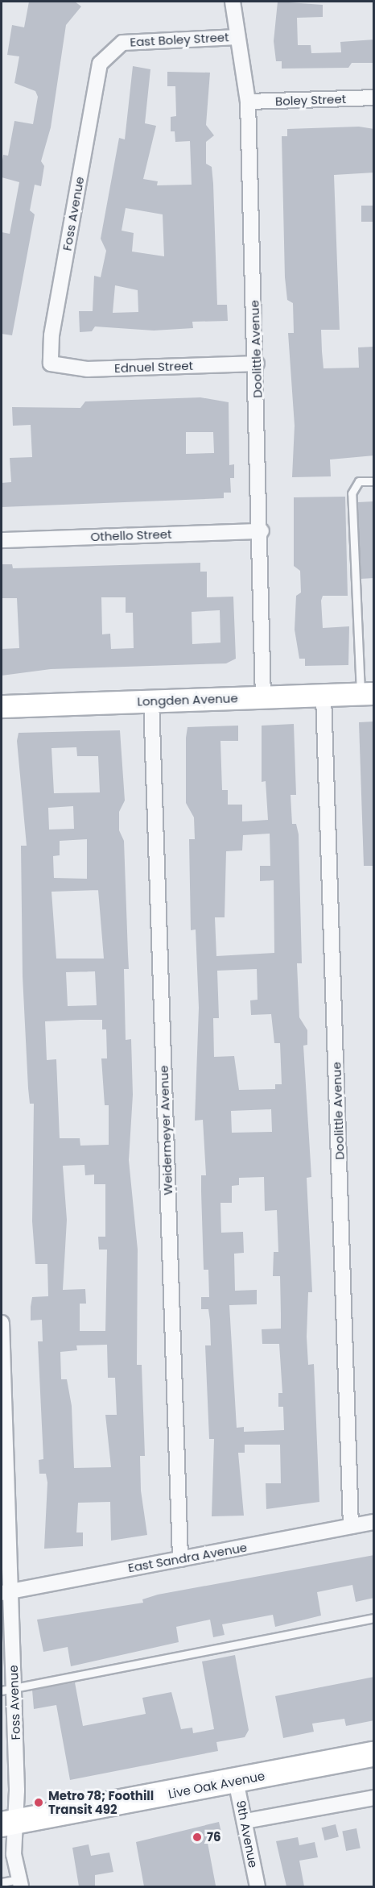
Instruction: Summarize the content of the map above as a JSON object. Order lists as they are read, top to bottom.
{
  "streets": {
    "main road": ["Live Oak Avenue"],
    "street": [
      "East Boley Street",
      "Boley Street",
      "Foss Avenue",
      "Doolittle Avenue",
      "Ednuel Street",
      "Othello Street",
      "Longden Avenue",
      "Weidermeyer Avenue",
      "East Sandra Avenue",
      "9th Avenue"
    ]
  },
  "crossings": [
    ["East Boley Street", "Foss Avenue"],
    ["East Boley Street", "Doolittle Avenue"],
    ["Boley Street", "Doolittle Avenue"],
    ["Foss Avenue", "Ednuel Street"],
    ["Foss Avenue", "East Sandra Avenue"],
    ["Foss Avenue", "Live Oak Avenue"],
    ["Doolittle Avenue", "Ednuel Street"],
    ["Doolittle Avenue", "Othello Street"],
    ["Doolittle Avenue", "Longden Avenue"],
    ["Doolittle Avenue", "East Sandra Avenue"],
    ["Longden Avenue", "Weidermeyer Avenue"],
    ["Weidermeyer Avenue", "East Sandra Avenue"],
    ["Live Oak Avenue", "9th Avenue"]
  ],
  "places": ["Metro 78; Foothill Transit 492", "76"]
}
